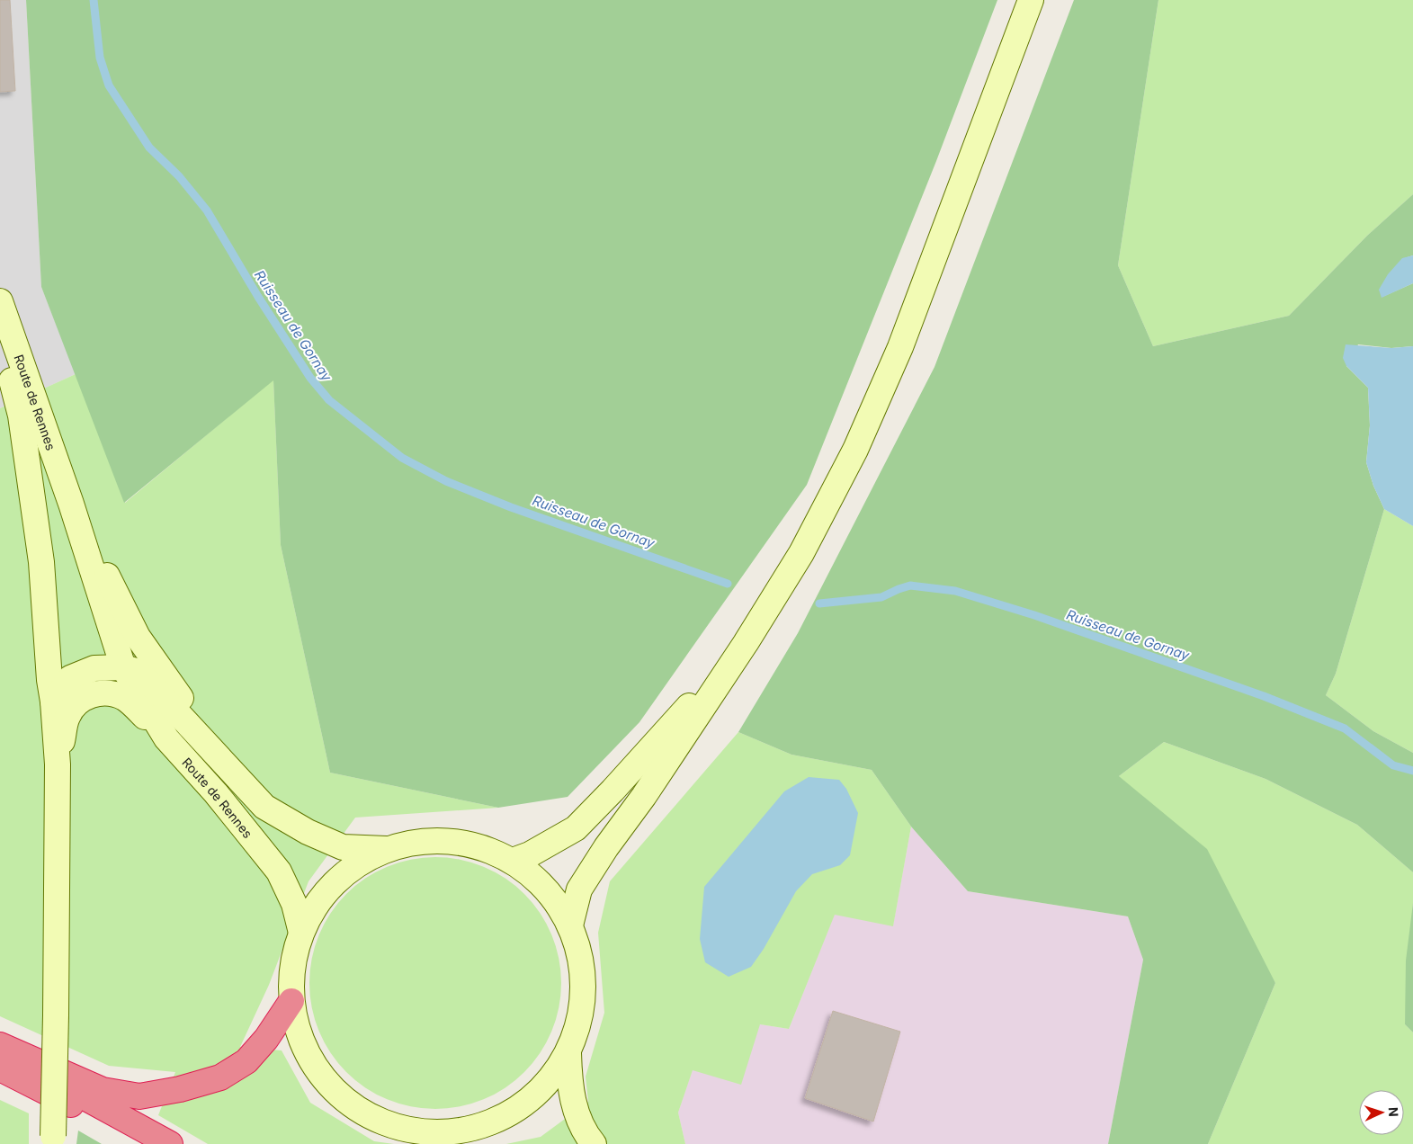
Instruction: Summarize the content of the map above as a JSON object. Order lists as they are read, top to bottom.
{
  "streets": {
    "main road": ["Route de Rennes"]
  },
  "water": ["Ruisseau de Gornay"],
  "north": "right"
}
